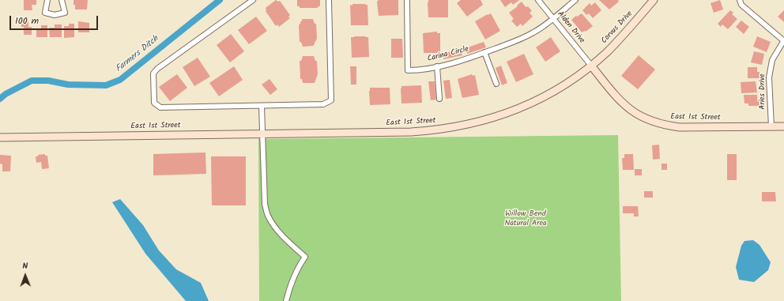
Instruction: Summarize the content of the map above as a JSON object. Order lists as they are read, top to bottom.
{
  "streets": {
    "street": [
      "Alden Drive",
      "Corvus Drive",
      "Carina Circle",
      "Aries Drive",
      "East 1st Street"
    ]
  },
  "crossings": [
    ["Alden Drive", "Corvus Drive"],
    ["Alden Drive", "Carina Circle"],
    ["Alden Drive", "East 1st Street"],
    ["Corvus Drive", "East 1st Street"],
    ["Aries Drive", "East 1st Street"]
  ],
  "water": ["Farmers Ditch"],
  "parks": ["Willow Bend Natural Area"],
  "scale_bar": "100 m",
  "north": "top"
}
